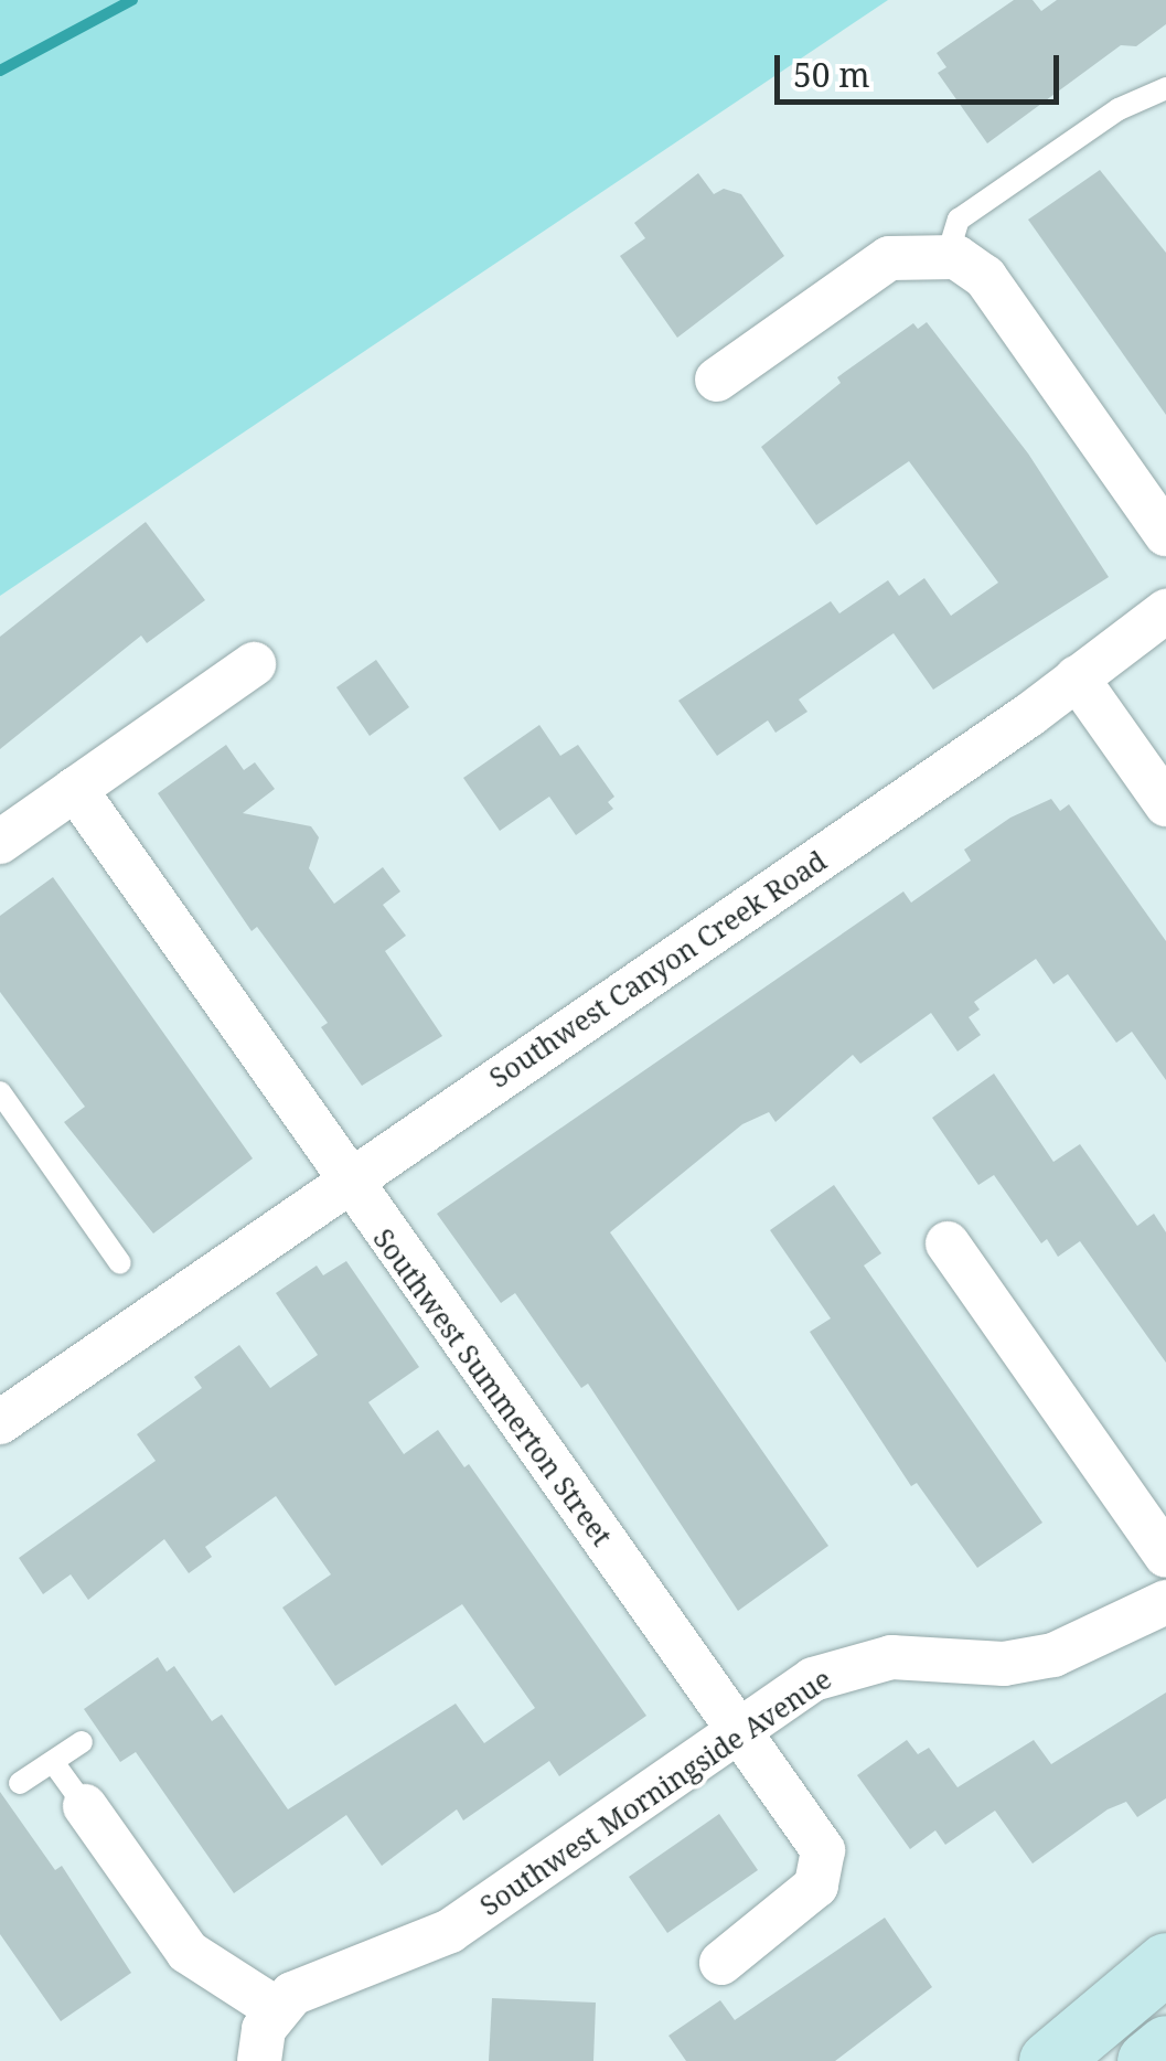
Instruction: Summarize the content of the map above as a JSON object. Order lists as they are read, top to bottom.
{
  "streets": {
    "street": ["Southwest Canyon Creek Road", "Southwest Summerton Street", "Southwest Morningside Avenue"]
  },
  "crossings": [
    ["Southwest Canyon Creek Road", "Southwest Summerton Street"],
    ["Southwest Summerton Street", "Southwest Morningside Avenue"]
  ],
  "scale_bar": "50 m"
}
